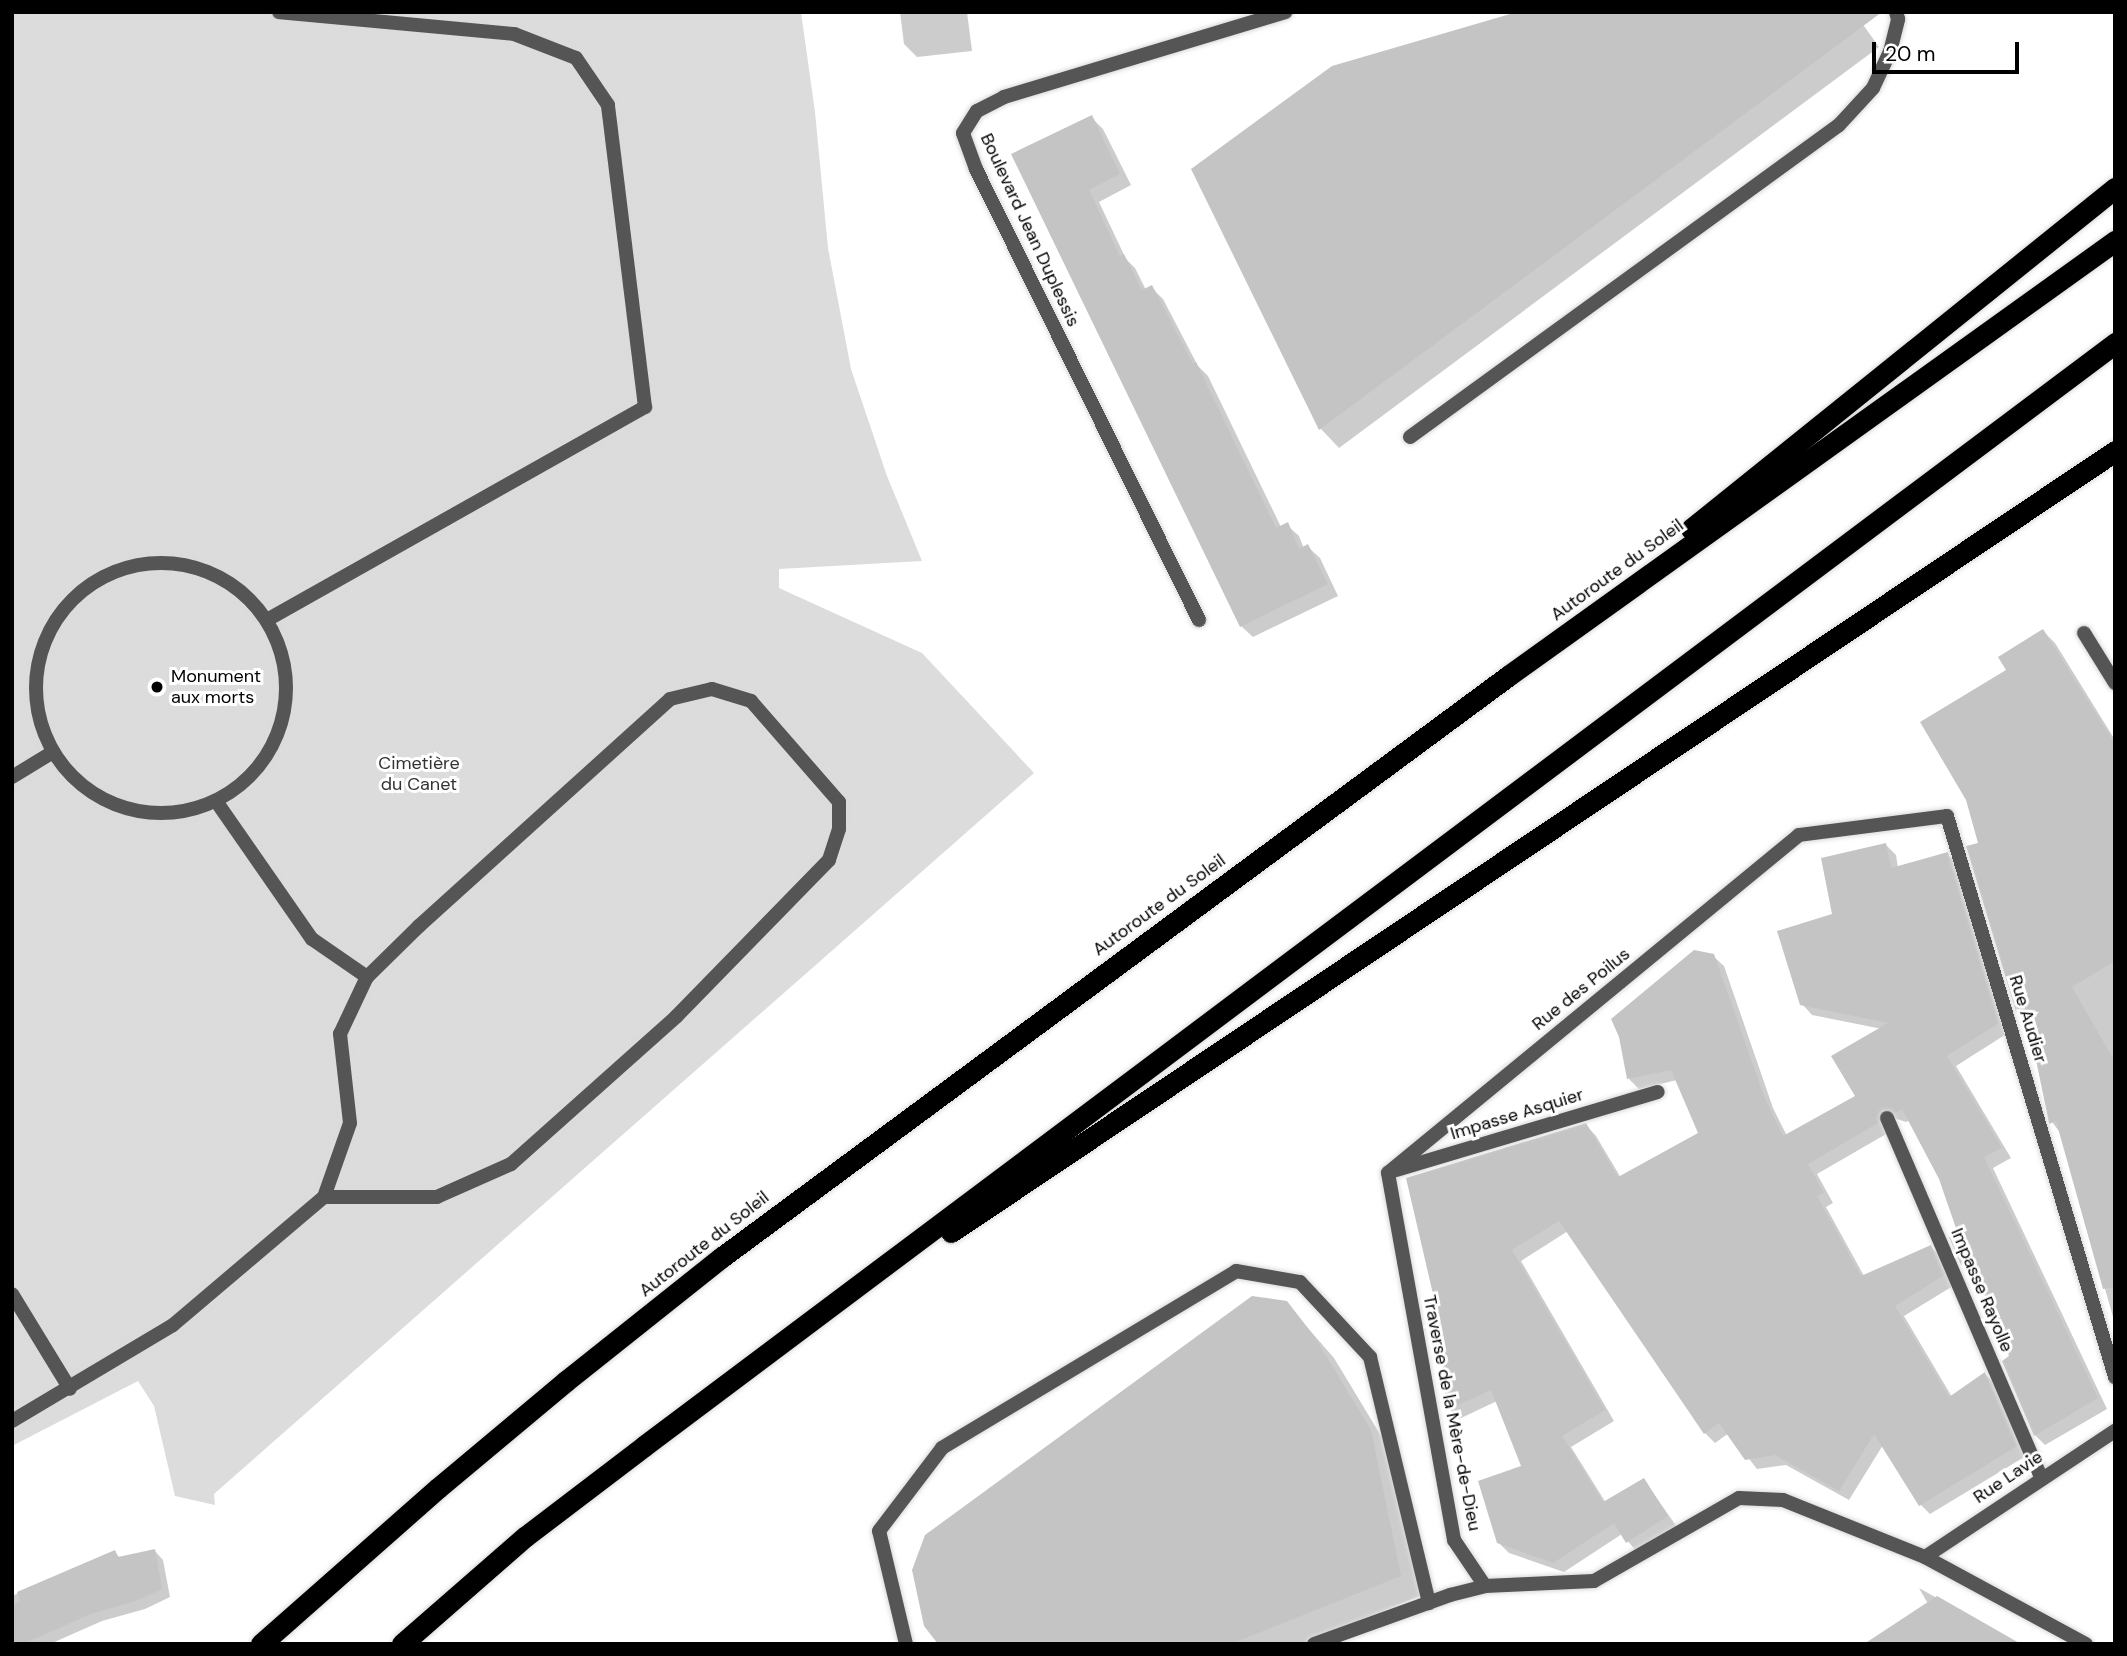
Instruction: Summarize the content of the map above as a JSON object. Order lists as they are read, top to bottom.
{
  "streets": {
    "highway": ["Autoroute du Soleil"],
    "street": [
      "Boulevard Jean Duplessis",
      "Rue des Poilus",
      "Rue Audier",
      "Impasse Asquier",
      "Impasse Rayolle",
      "Traverse de la Mère-de-Dieu",
      "Rue Lavie"
    ]
  },
  "crossings": [
    ["Rue des Poilus", "Rue Audier"],
    ["Rue des Poilus", "Impasse Asquier"],
    ["Rue des Poilus", "Traverse de la Mère-de-Dieu"],
    ["Impasse Asquier", "Traverse de la Mère-de-Dieu"],
    ["Impasse Rayolle", "Rue Lavie"]
  ],
  "parks": ["Cimetière du Canet"],
  "places": ["Monument aux morts"],
  "scale_bar": "20 m"
}
